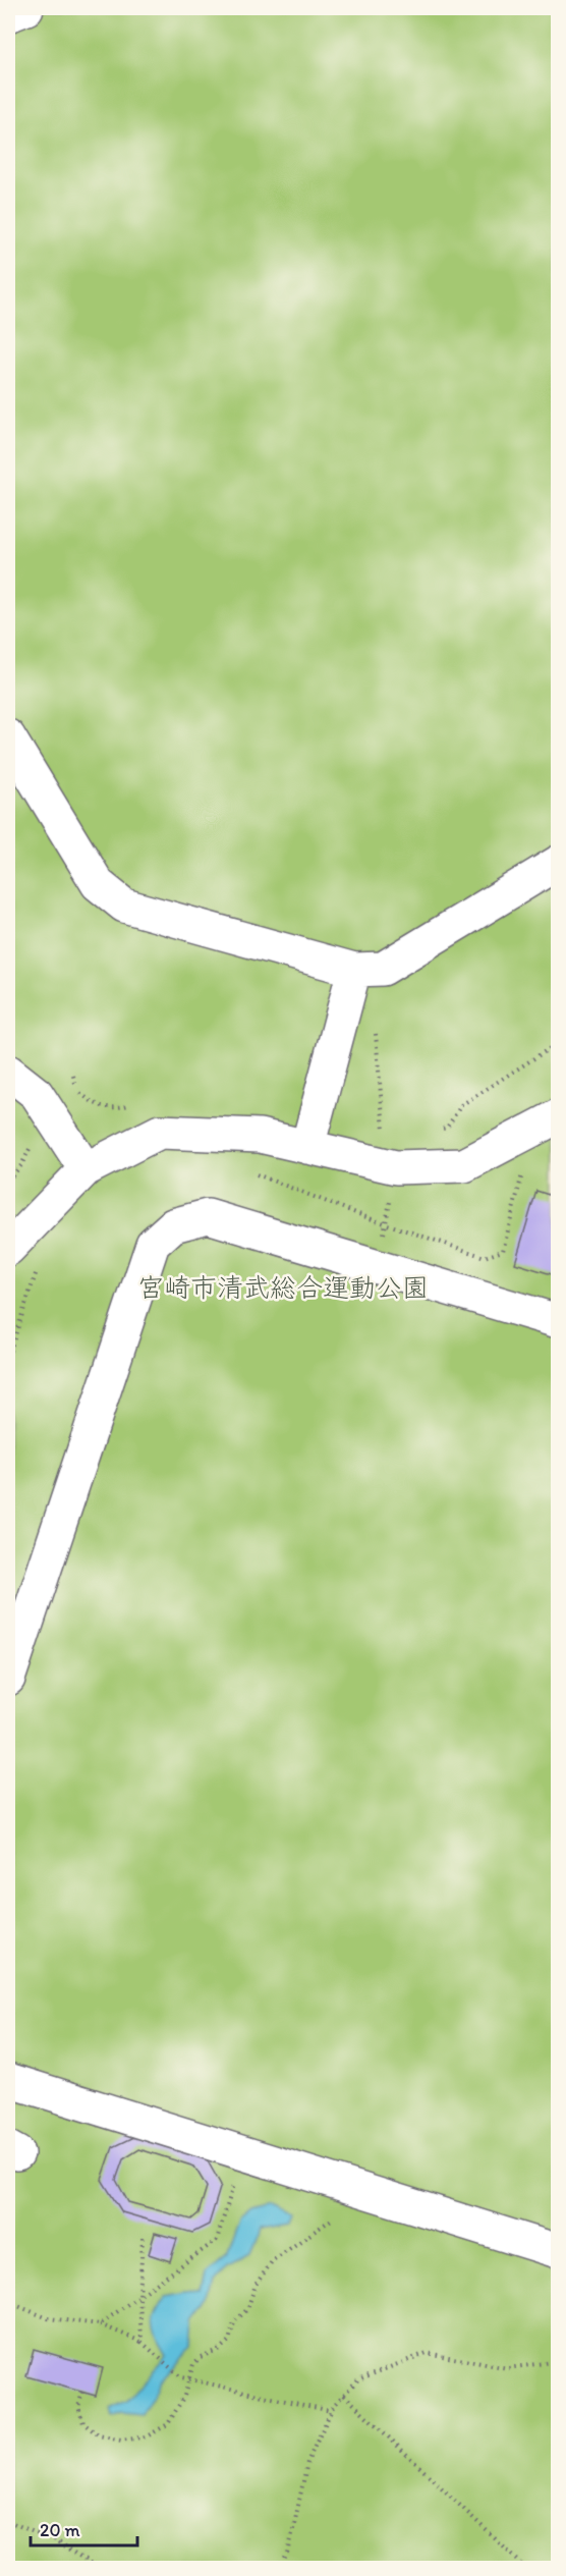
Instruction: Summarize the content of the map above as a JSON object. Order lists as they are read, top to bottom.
{
  "parks": ["宮崎市清武総合運動公園"],
  "scale_bar": "20 m"
}
